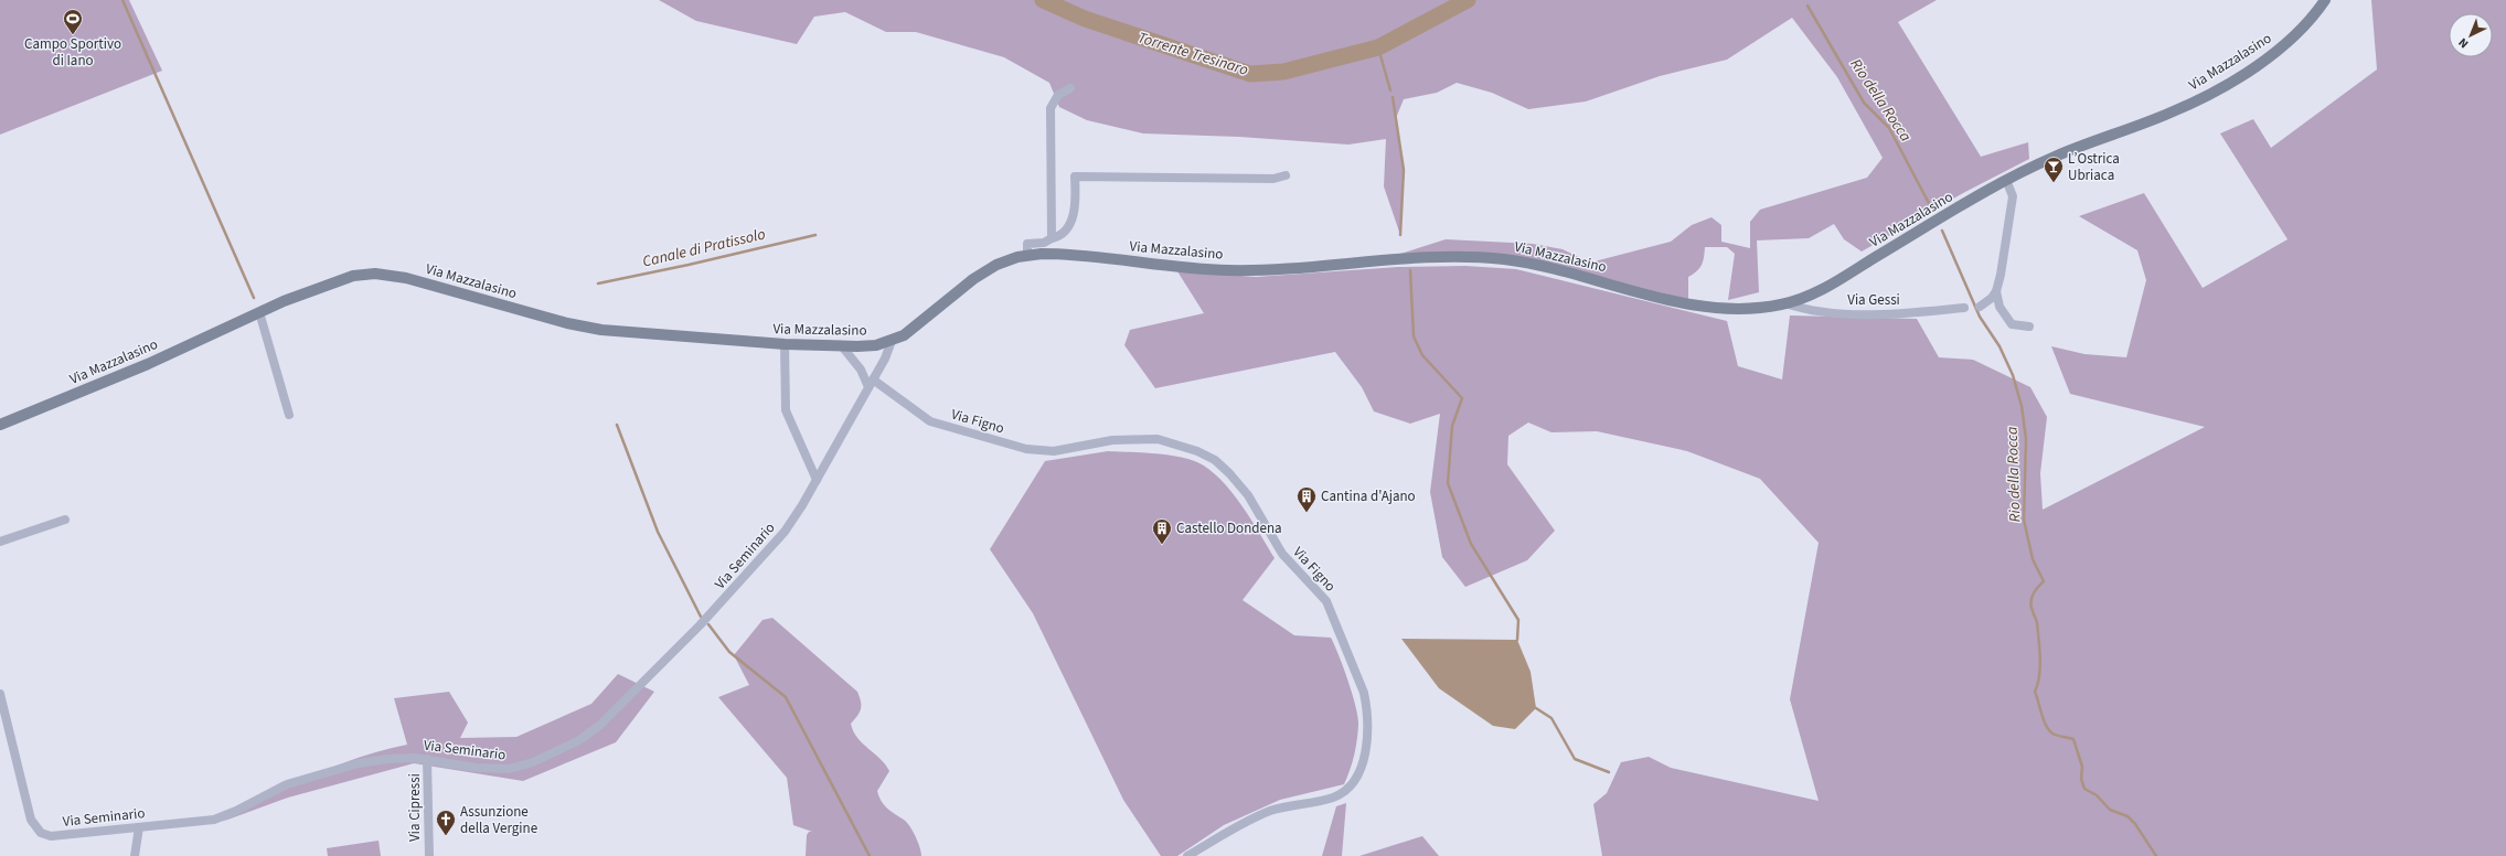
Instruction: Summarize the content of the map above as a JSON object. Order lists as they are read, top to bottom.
{
  "streets": {
    "main road": ["Via Mazzalasino"],
    "street": [
      "Via Gessi",
      "Via Figno",
      "Via Seminario",
      "Via Cipressi"
    ]
  },
  "crossings": [
    ["Via Mazzalasino", "Via Gessi"],
    ["Via Mazzalasino", "Via Seminario"],
    ["Via Figno", "Via Seminario"],
    ["Via Seminario", "Via Cipressi"]
  ],
  "water": ["Torrente Tresinaro", "Rio della Rocca", "Canale di Pratissolo"],
  "places": {
    "sports": ["Campo Sportivo di Iano"],
    "bar": ["L’Ostrica Ubriaca"],
    "building": ["Cantina d'Ajano", "Castello Dondena"],
    "church": ["Assunzione della Vergine"]
  },
  "north": "bottom left"
}
